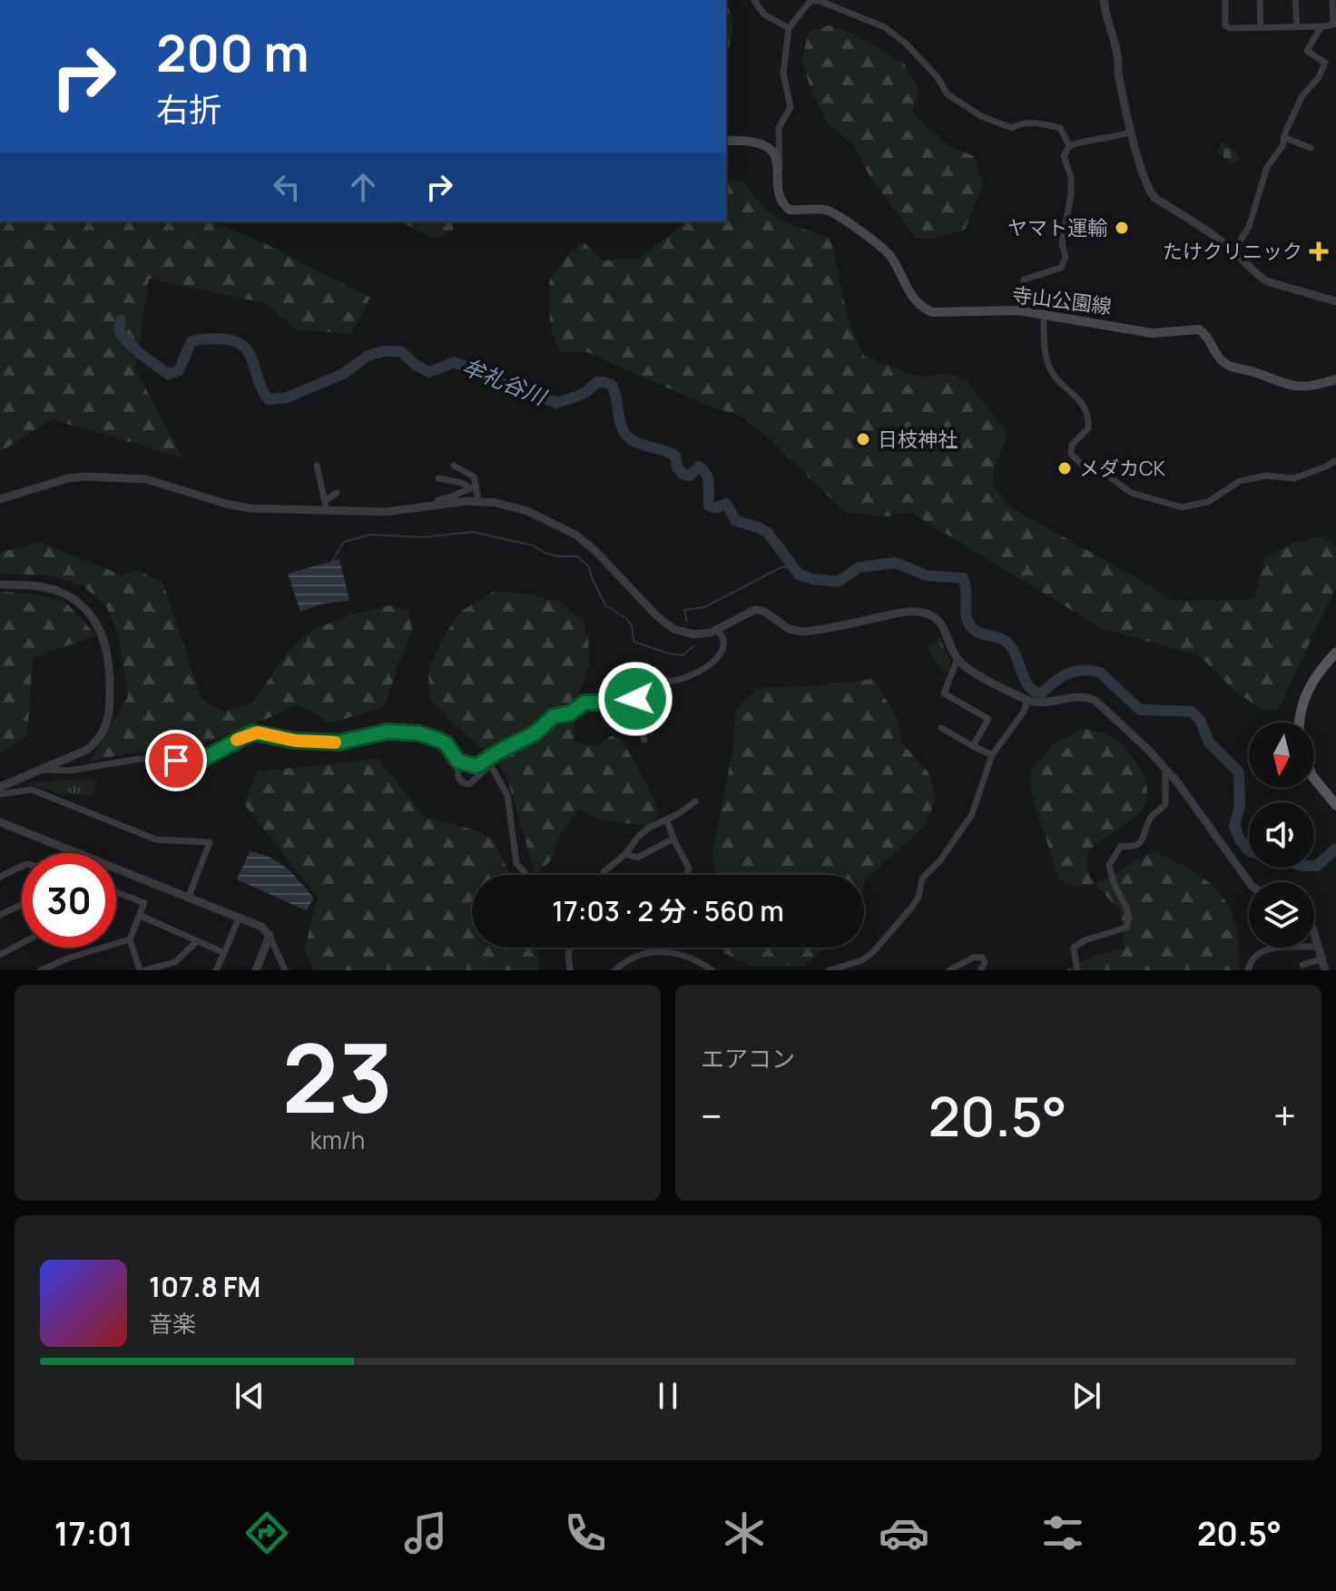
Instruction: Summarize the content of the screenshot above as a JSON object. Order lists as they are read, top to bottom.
{
  "streets": {
    "main road": ["寺山公園線"]
  },
  "water": ["牟礼谷川"],
  "places": {
    "other": ["ヤマト運輸", "日枝神社", "メダカCK"],
    "health": ["たけクリニック"]
  },
  "north": "bottom",
  "page": {
    "turn": ["200 m", "右折"],
    "limit": "30",
    "trip": "17:03 · 2 分 · 560 m",
    "tile": [
      ["23", "km/h"],
      "エアコン"
    ],
    "heat": ["−", "20.5°", "+"],
    "song": ["107.8 FM", "音楽"],
    "tabs": ["17:01", "20.5°"]
  }
}
